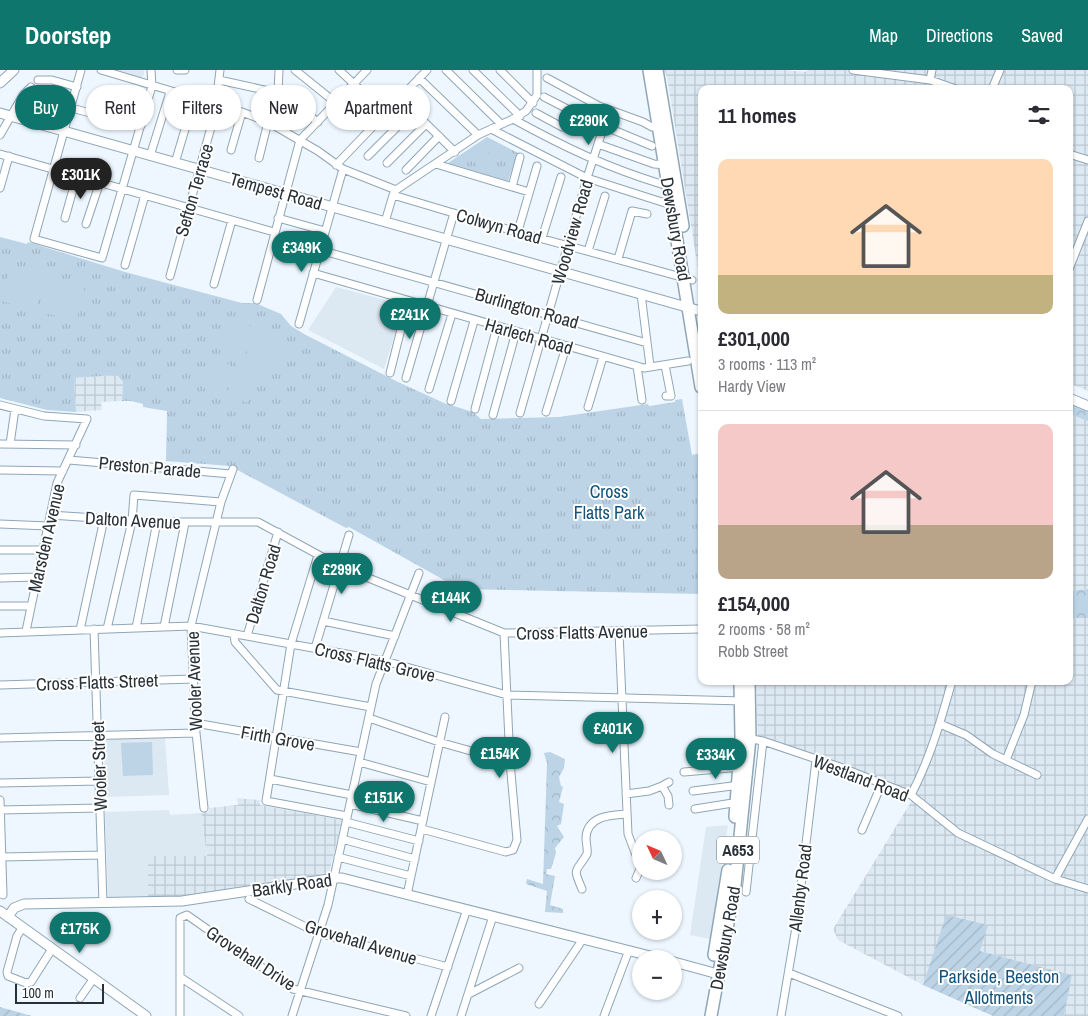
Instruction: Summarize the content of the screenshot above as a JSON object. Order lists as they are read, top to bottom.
{
  "streets": {
    "main road": ["Dewsbury Road", "A653"],
    "street": [
      "Sefton Terrace",
      "Tempest Road",
      "Colwyn Road",
      "Woodview Road",
      "Burlington Road",
      "Harlech Road",
      "Preston Parade",
      "Dalton Avenue",
      "Marsden Avenue",
      "Dalton Road",
      "Cross Flatts Avenue",
      "Cross Flatts Grove",
      "Wooler Avenue",
      "Cross Flatts Street",
      "Firth Grove",
      "Wooler Street",
      "Westland Road",
      "Barkly Road",
      "Allenby Road",
      "Grovehall Avenue",
      "Grovehall Drive"
    ]
  },
  "crossings": [
    ["Sefton Terrace", "Tempest Road"],
    ["Tempest Road", "Dewsbury Road"],
    ["Tempest Road", "Woodview Road"],
    ["Colwyn Road", "Dewsbury Road"],
    ["Colwyn Road", "Woodview Road"],
    ["Dewsbury Road", "Harlech Road"],
    ["Dewsbury Road", "Cross Flatts Grove"],
    ["Dewsbury Road", "Westland Road"],
    ["Woodview Road", "Burlington Road"],
    ["Woodview Road", "Harlech Road"],
    ["Preston Parade", "Marsden Avenue"],
    ["Preston Parade", "Wooler Avenue"],
    ["Dalton Avenue", "Marsden Avenue"],
    ["Dalton Avenue", "Cross Flatts Avenue"],
    ["Dalton Avenue", "Wooler Avenue"],
    ["Marsden Avenue", "Cross Flatts Grove"],
    ["Dalton Road", "Cross Flatts Avenue"],
    ["Dalton Road", "Cross Flatts Grove"],
    ["Cross Flatts Avenue", "Wooler Avenue"],
    ["Cross Flatts Grove", "Wooler Avenue"],
    ["Cross Flatts Grove", "Wooler Street"],
    ["Wooler Avenue", "Cross Flatts Street"],
    ["Wooler Avenue", "Firth Grove"],
    ["Cross Flatts Street", "Wooler Street"],
    ["Wooler Street", "Barkly Road"],
    ["Westland Road", "Allenby Road"]
  ],
  "parks": ["Cross Flatts Park", "Parkside, Beeston Allotments"],
  "scale_bar": "100 m",
  "north": "top left",
  "page": {
    "header": "Doorstep",
    "nav": ["Map", "Directions", "Saved"],
    "chip": [
      "Buy",
      "Rent",
      "Filters",
      "New",
      "Apartment"
    ],
    "heading": "11 homes",
    "price": [
      "£290K",
      "£301K",
      "£349K",
      "£241K",
      "£299K",
      "£144K",
      "£401K",
      "£154K",
      "£334K",
      "£151K",
      "£175K"
    ],
    "list": [
      {
        "name": "£301,000",
        "note": "3 rooms · 113 m² · Hardy View"
      },
      {
        "name": "£154,000",
        "note": "2 rooms · 58 m² · Robb Street"
      }
    ],
    "map_buttons": ["+", "−"],
    "scale": "100 m"
  }
}
